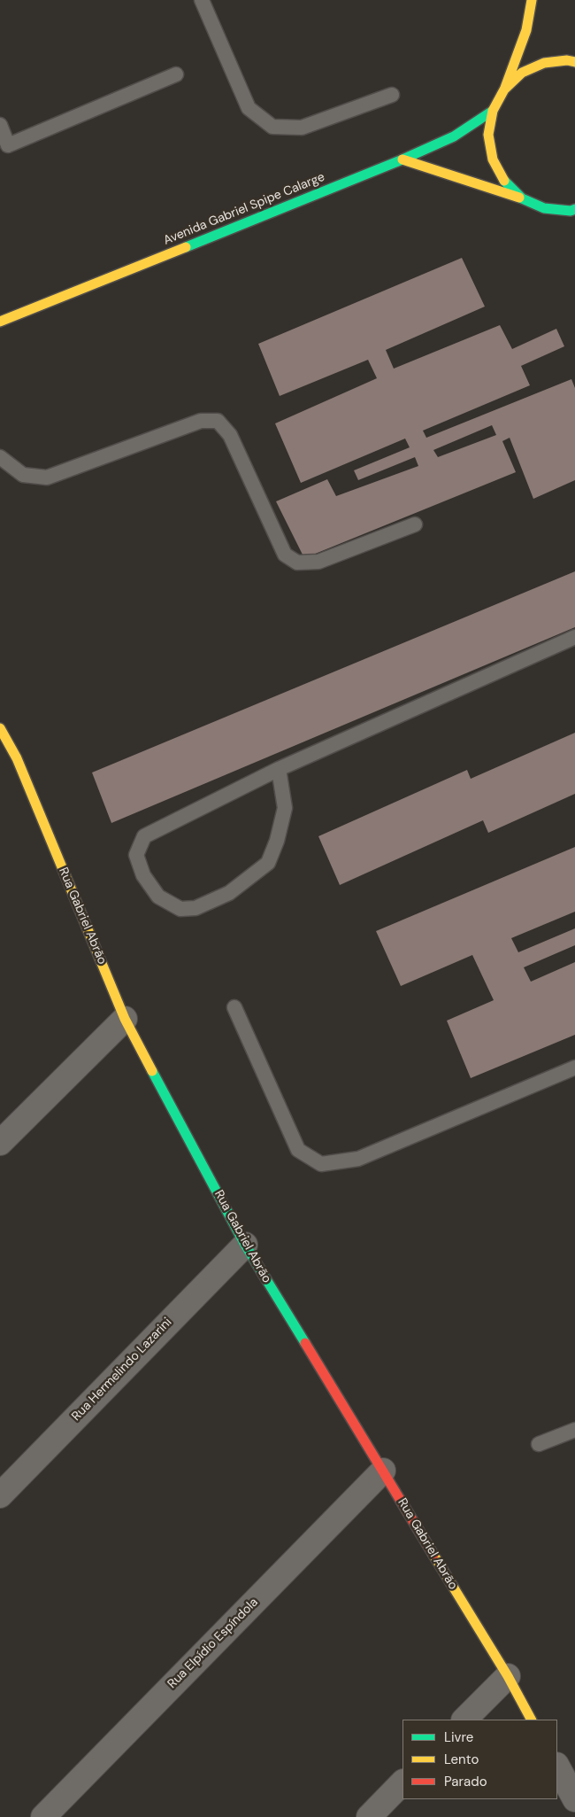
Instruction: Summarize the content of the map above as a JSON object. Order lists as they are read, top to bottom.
{
  "streets": {
    "street": [
      "Avenida Gabriel Spipe Calarge",
      "Rua Gabriel Abrão",
      "Rua Hermelindo Lazarini",
      "Rua Elpídio Espíndola"
    ]
  },
  "crossings": [
    ["Rua Gabriel Abrão", "Rua Hermelindo Lazarini"],
    ["Rua Gabriel Abrão", "Rua Elpídio Espíndola"]
  ],
  "legend": ["Livre", "Lento", "Parado"]
}
